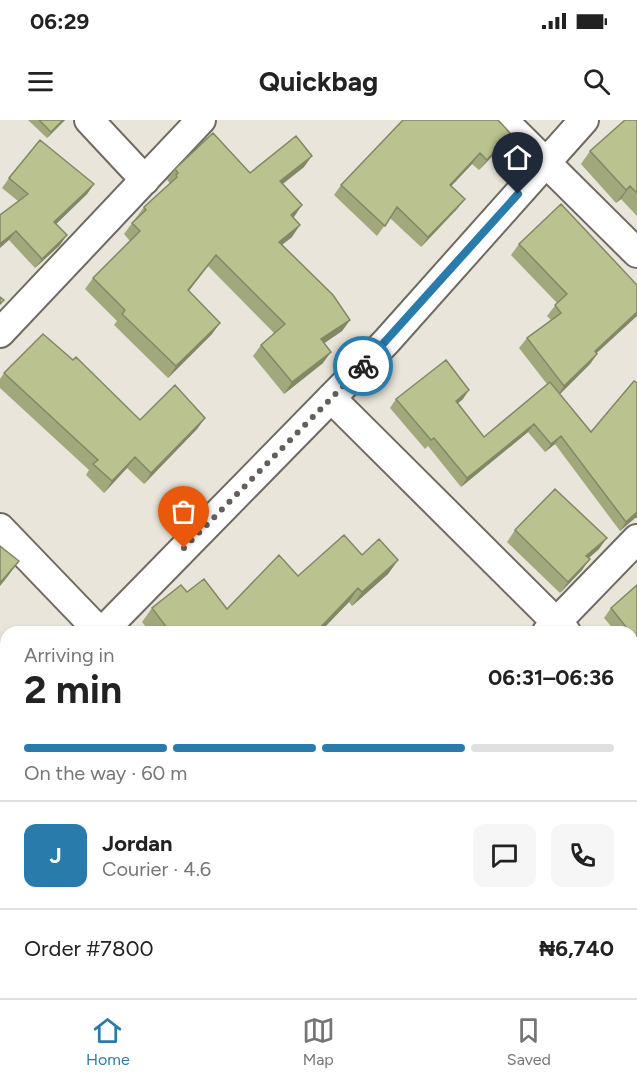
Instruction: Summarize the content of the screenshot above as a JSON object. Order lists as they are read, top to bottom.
{
  "page": {
    "status": "06:29",
    "header": "Quickbag",
    "heading": ["2 min", "Arriving in", "06:31–06:36"],
    "panel": [
      "Jordan",
      "Courier · 4.6",
      "Order #7800",
      "₦6,740"
    ],
    "bar": "On the way · 60 m",
    "round": "J",
    "tabs": ["Home", "Map", "Saved"]
  }
}
